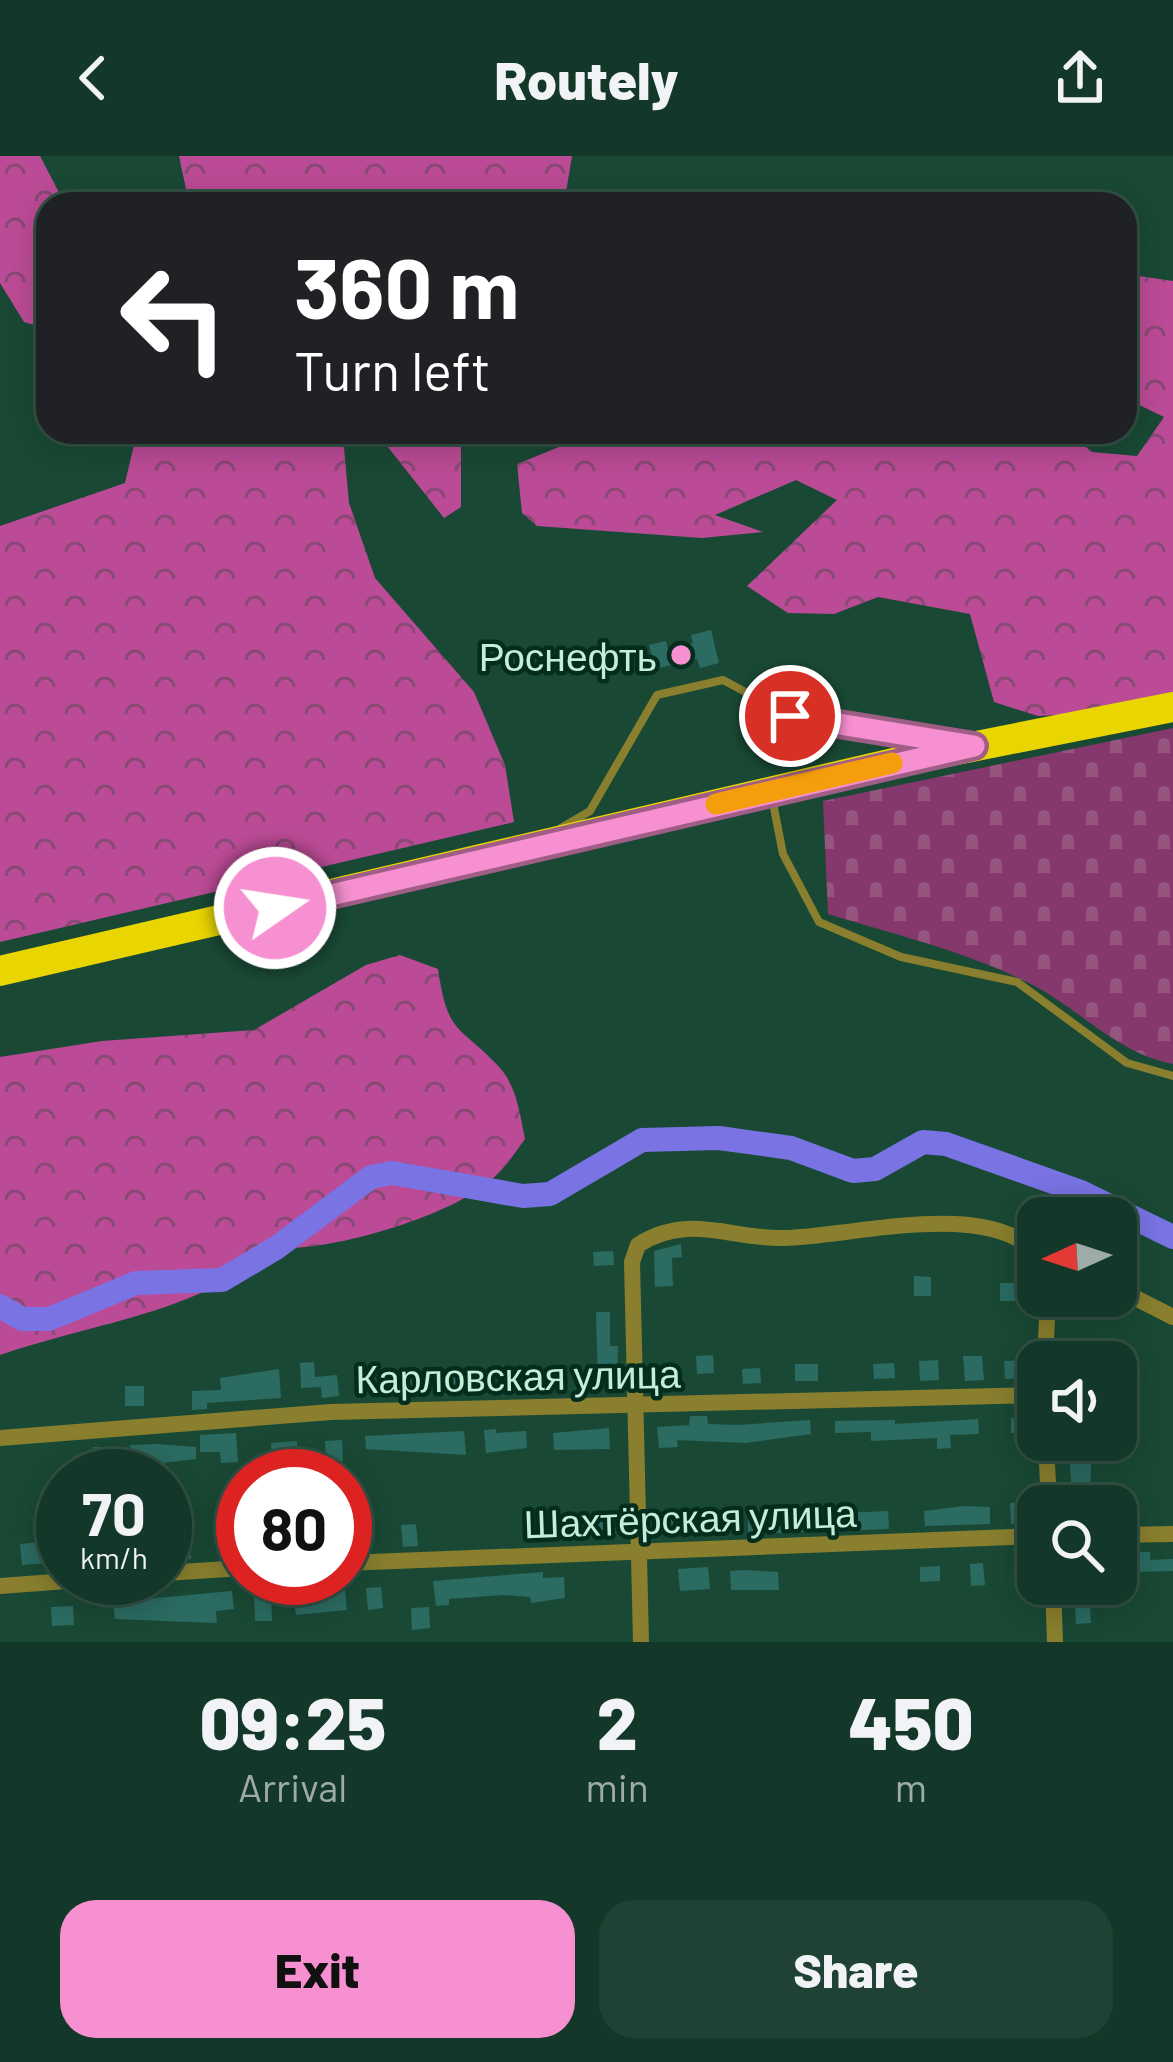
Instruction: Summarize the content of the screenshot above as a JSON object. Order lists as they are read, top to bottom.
{
  "streets": {
    "street": ["Карловская улица", "Шахтёрская улица"]
  },
  "places": ["Роснефть"],
  "north": "left",
  "page": {
    "header": "Routely",
    "turn": ["360 m", "Turn left"],
    "speed": "70 km/h",
    "limit": "80",
    "eta": [
      "09:25",
      "Arrival",
      "2",
      "min",
      "450",
      "m"
    ],
    "buttons": ["Exit", "Share"]
  }
}
